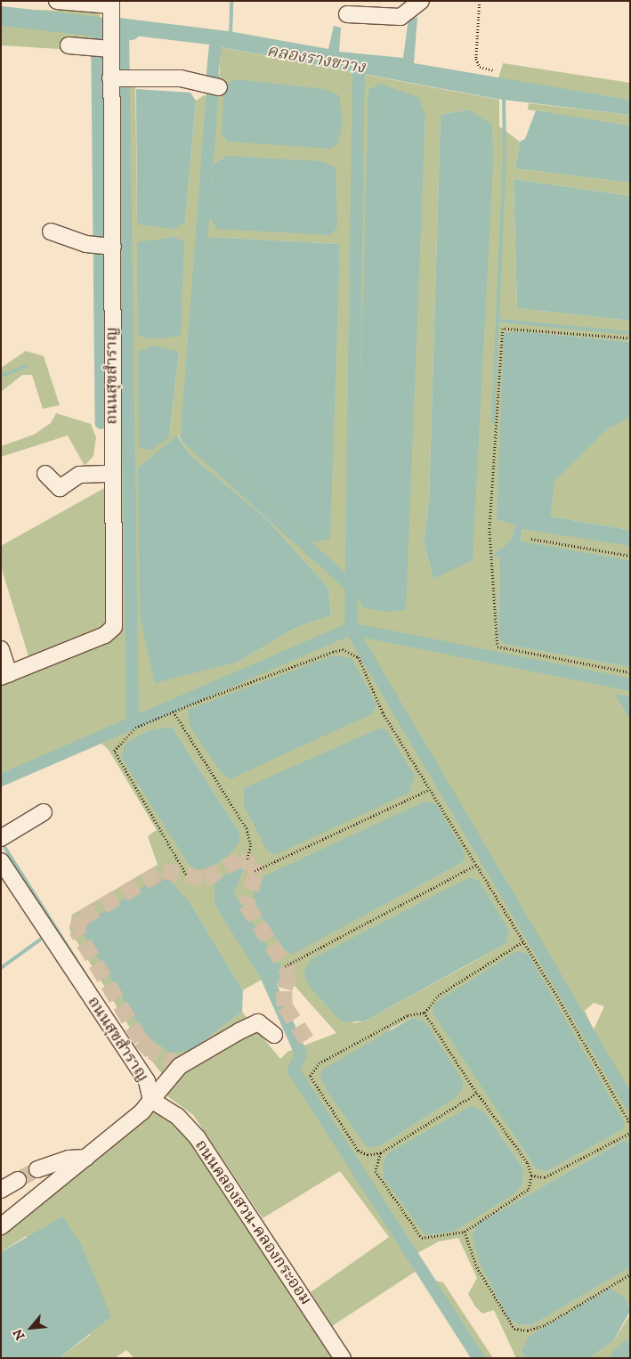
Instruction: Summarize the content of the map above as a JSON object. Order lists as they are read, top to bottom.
{
  "streets": {
    "street": ["ถนนสุขสำราญ", "ถนนคลองสวน-คลองกระออม"]
  },
  "crossings": [
    ["ถนนสุขสำราญ", "ถนนคลองสวน-คลองกระออม"]
  ],
  "water": ["คลองรางขวาง"],
  "north": "bottom left"
}
